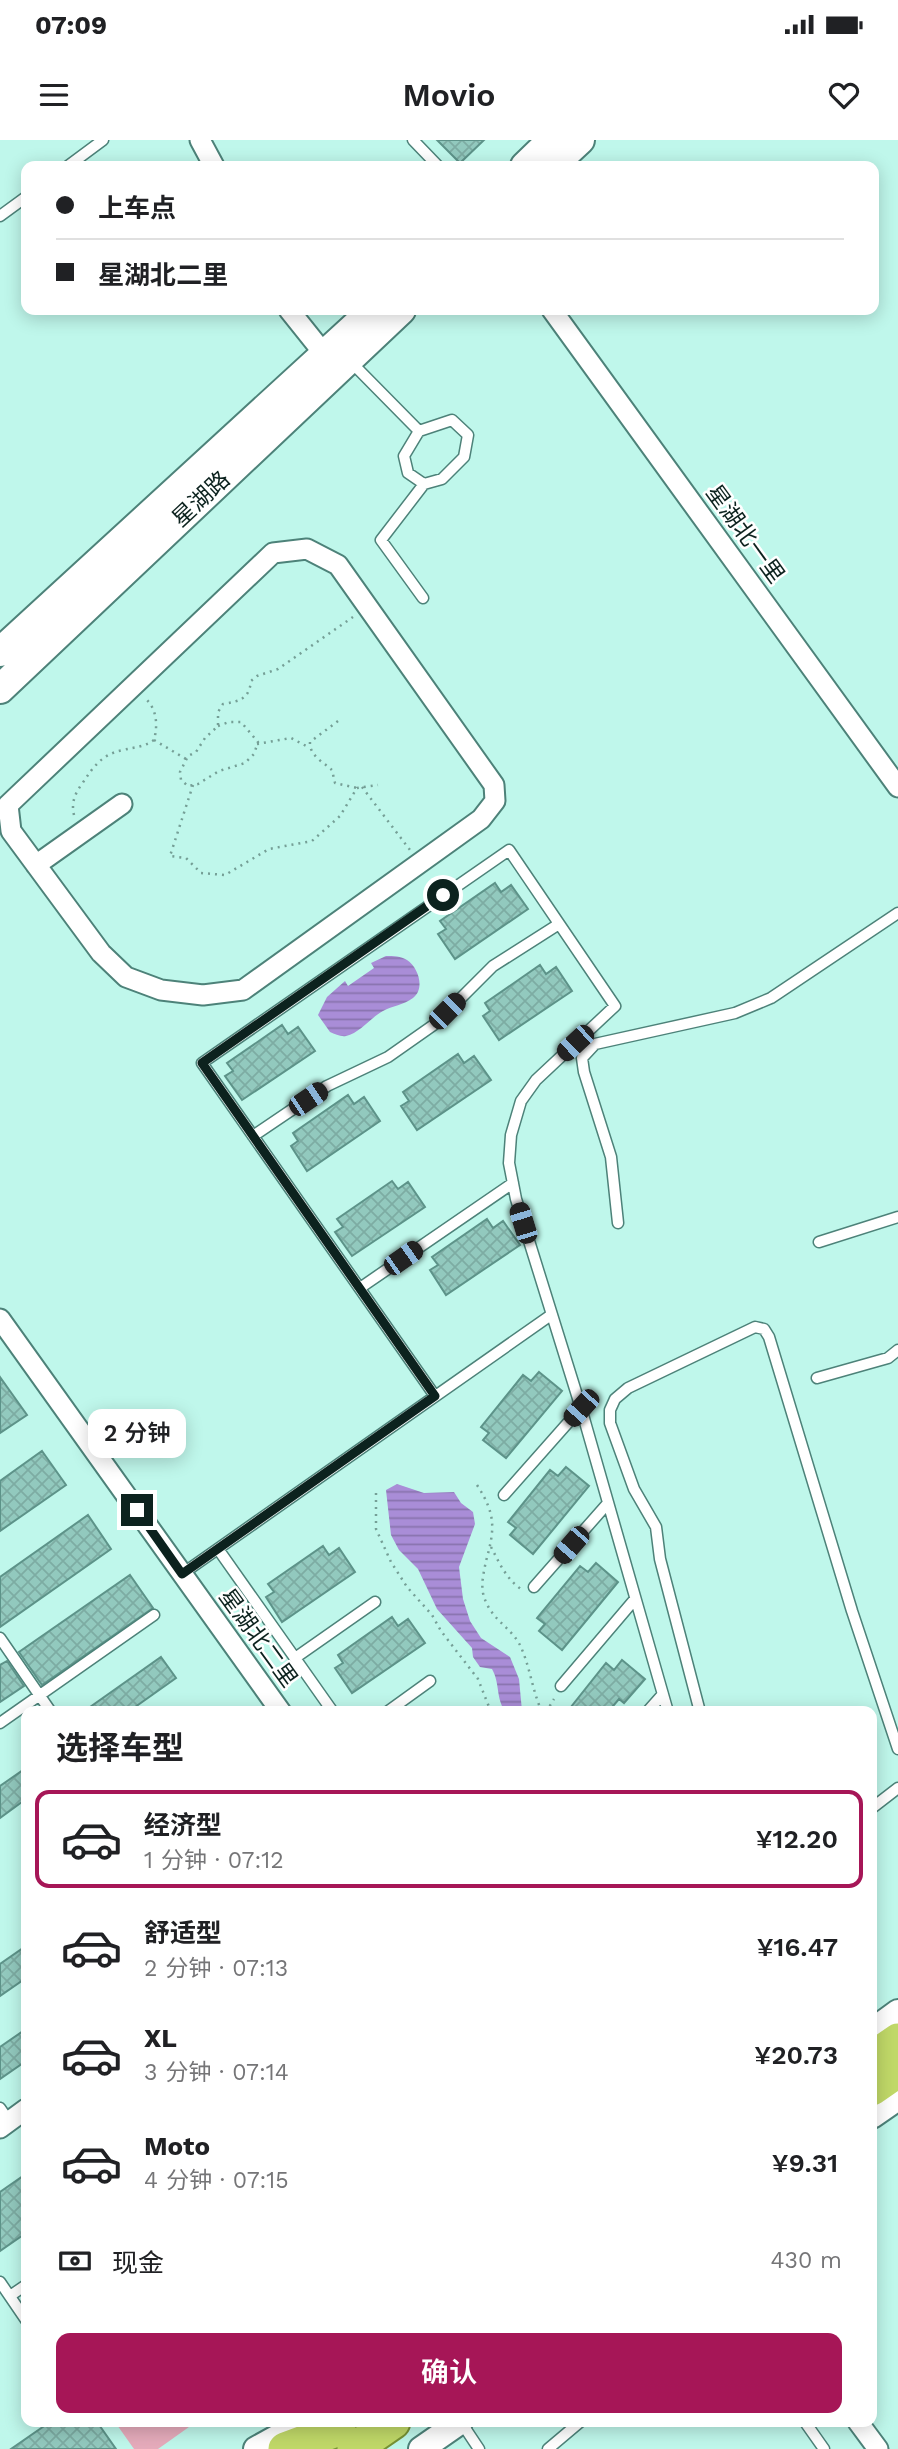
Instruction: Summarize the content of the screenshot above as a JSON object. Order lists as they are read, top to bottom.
{
  "streets": {
    "main road": ["星湖路"],
    "street": ["星湖北一里", "星湖北二里"]
  },
  "page": {
    "status": "07:09",
    "header": "Movio",
    "banner": ["上车点", "星湖北二里"],
    "bubble": "2 分钟",
    "heading": "选择车型",
    "list": [
      {
        "name": "经济型",
        "note": "1 分钟 · 07:12",
        "value": "¥12.20"
      },
      {
        "name": "舒适型",
        "note": "2 分钟 · 07:13",
        "value": "¥16.47"
      },
      {
        "name": "XL",
        "note": "3 分钟 · 07:14",
        "value": "¥20.73"
      },
      {
        "name": "Moto",
        "note": "4 分钟 · 07:15",
        "value": "¥9.31"
      }
    ],
    "pay": ["现金", "430 m"],
    "buttons": "确认"
  }
}
